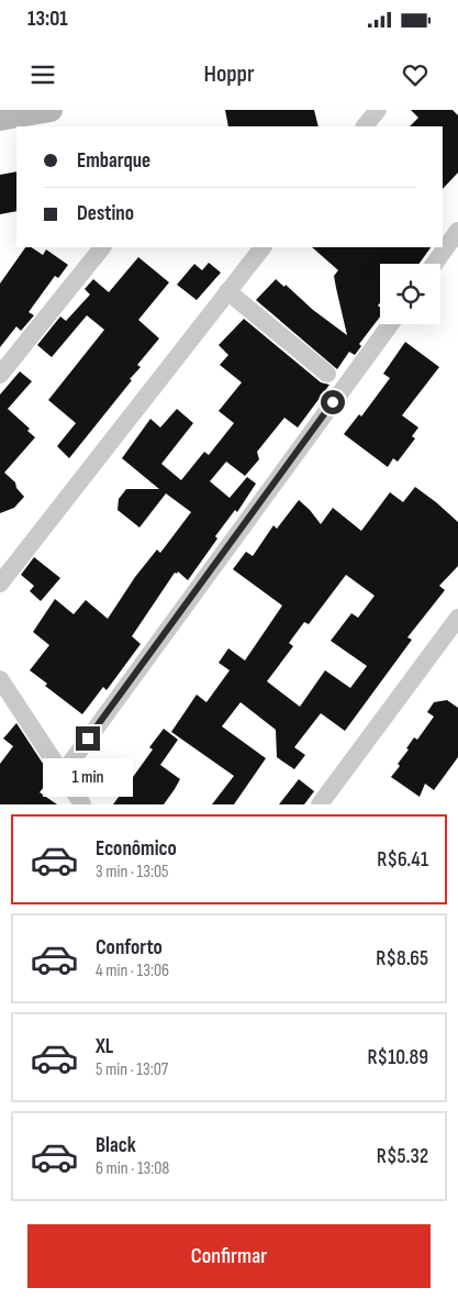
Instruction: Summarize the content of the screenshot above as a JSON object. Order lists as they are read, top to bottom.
{
  "page": {
    "status": "13:01",
    "header": "Hoppr",
    "banner": ["Embarque", "Destino"],
    "bubble": "1 min",
    "list": [
      {
        "name": "Econômico",
        "note": "3 min · 13:05",
        "value": "R$6.41"
      },
      {
        "name": "Conforto",
        "note": "4 min · 13:06",
        "value": "R$8.65"
      },
      {
        "name": "XL",
        "note": "5 min · 13:07",
        "value": "R$10.89"
      },
      {
        "name": "Black",
        "note": "6 min · 13:08",
        "value": "R$5.32"
      }
    ],
    "buttons": "Confirmar"
  }
}
